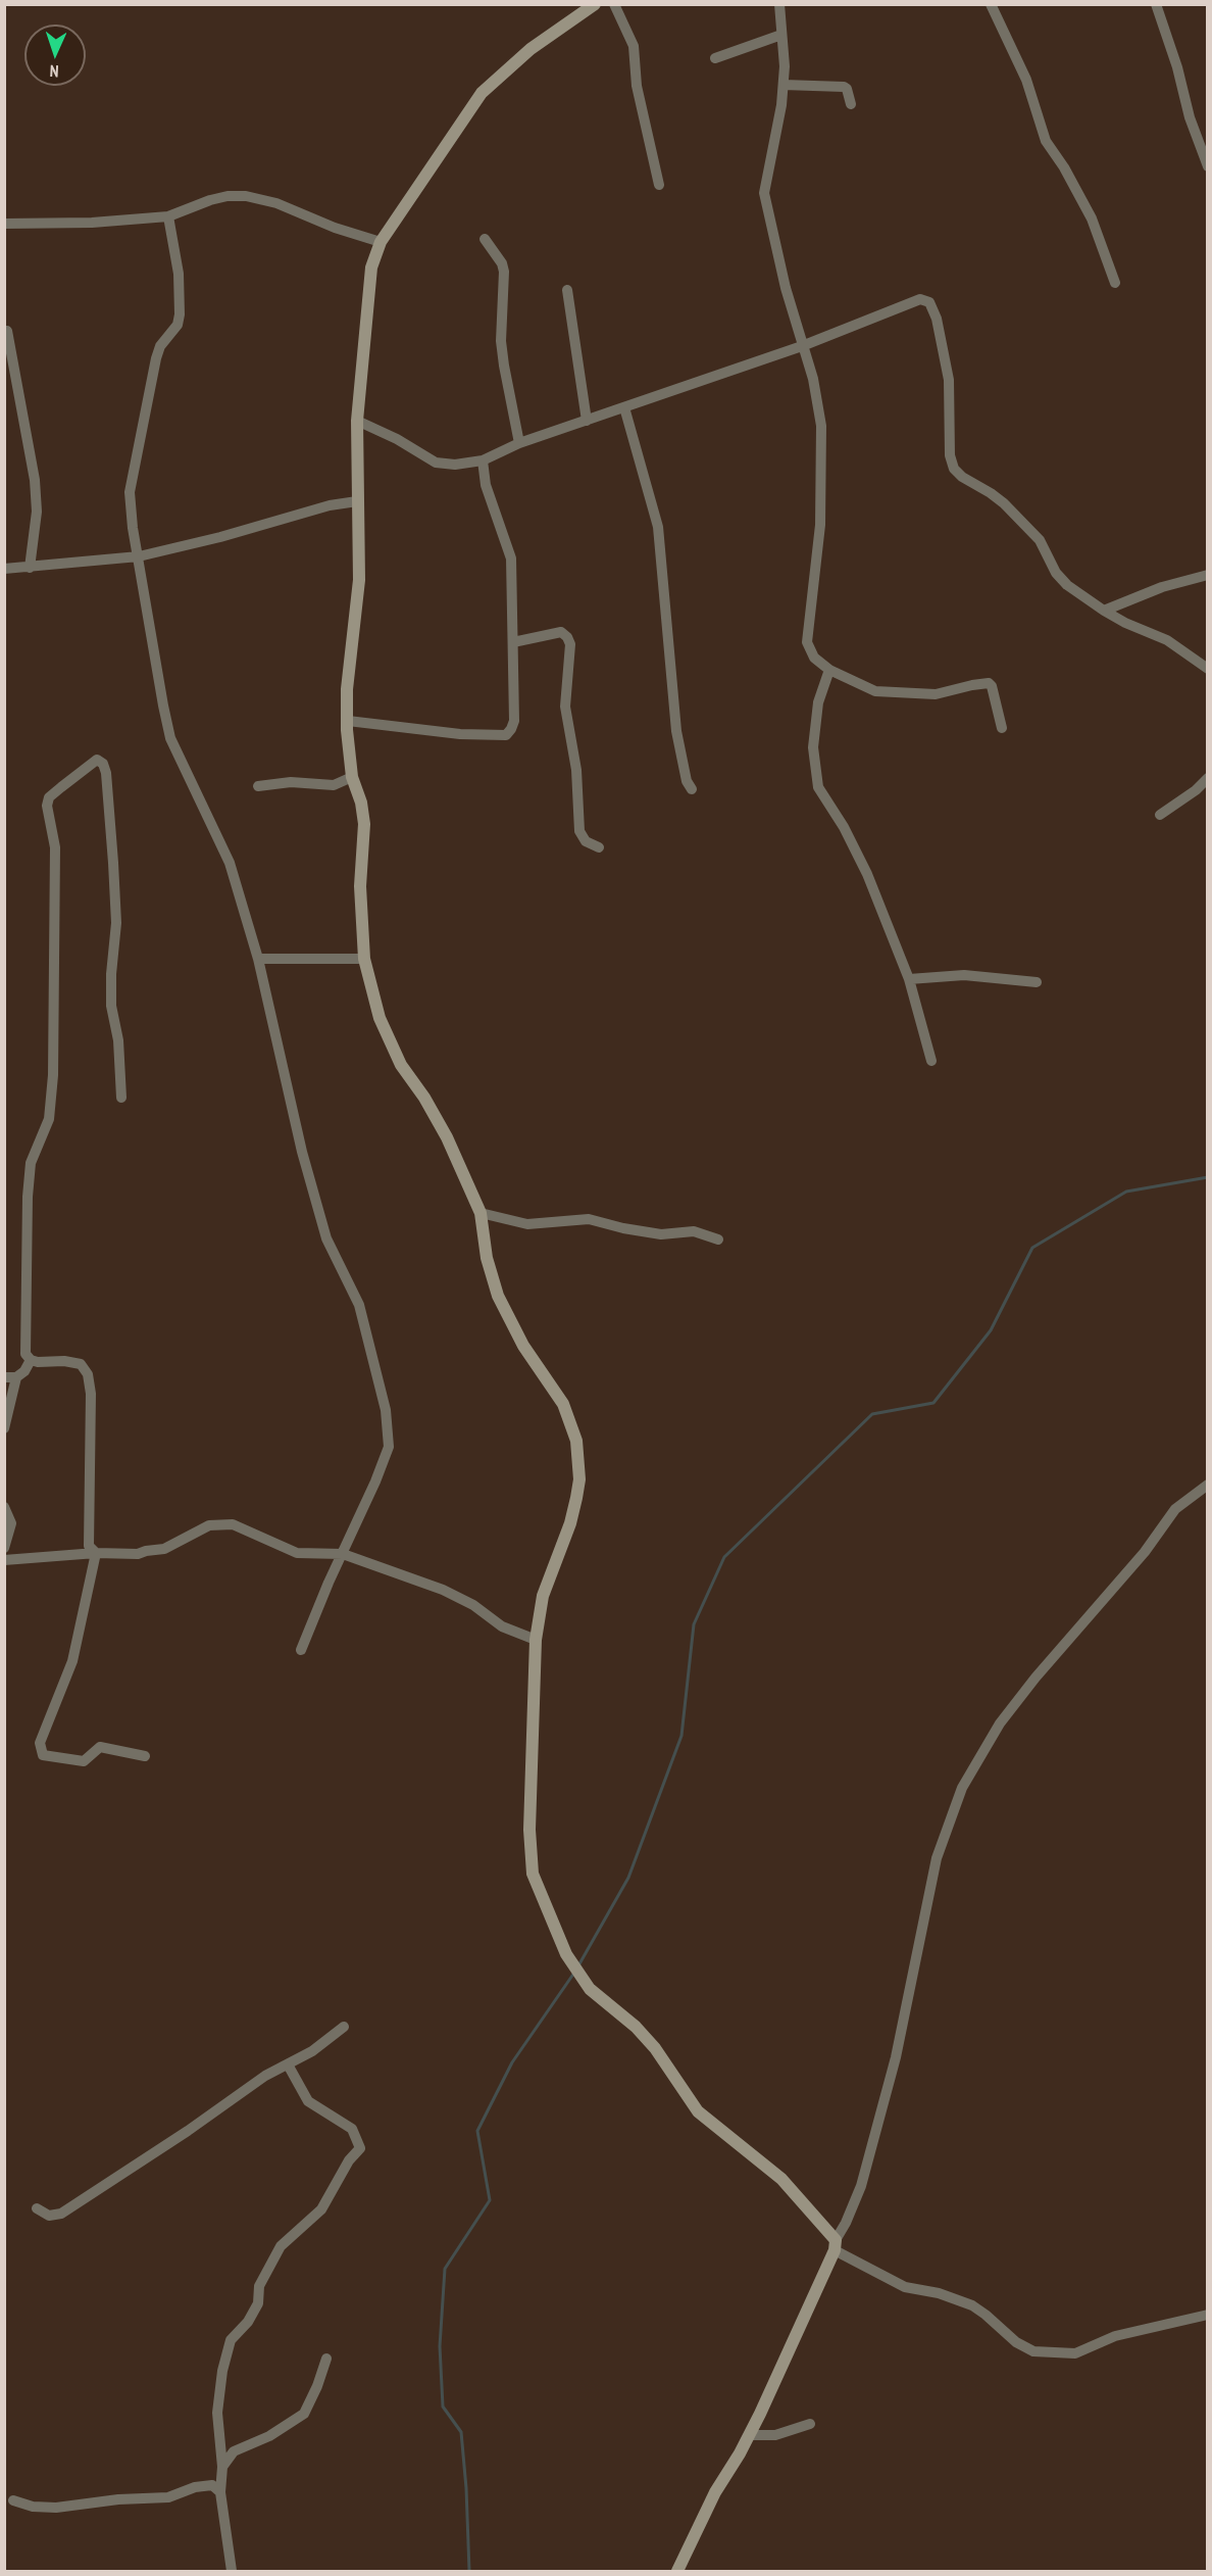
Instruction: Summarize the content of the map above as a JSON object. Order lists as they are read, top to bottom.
{
  "north": "bottom"
}
